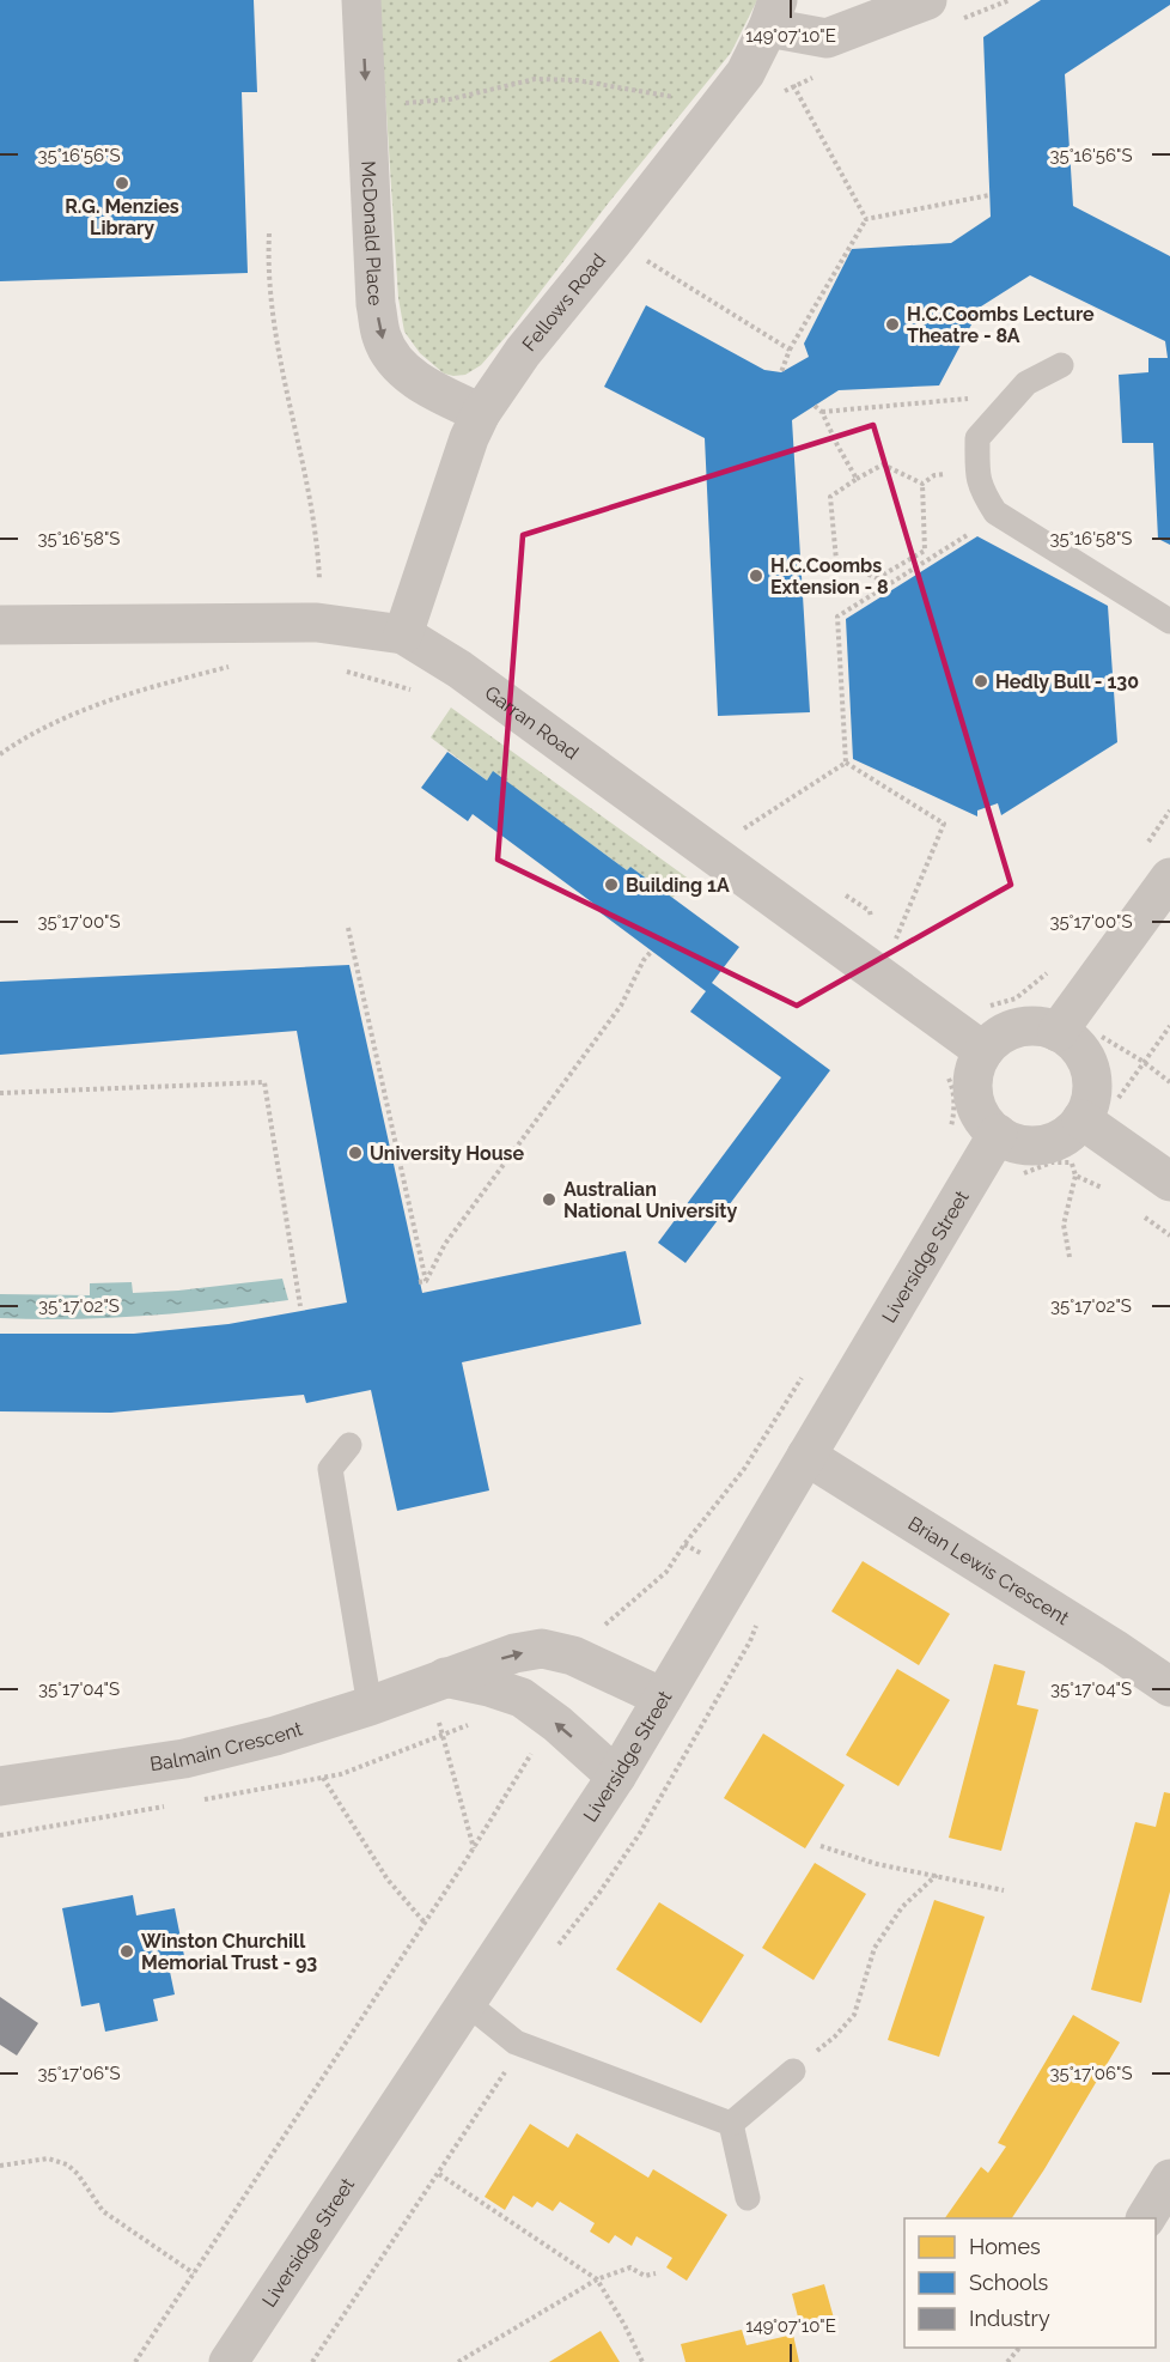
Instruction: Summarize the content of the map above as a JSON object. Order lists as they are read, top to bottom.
{
  "streets": {
    "street": [
      "McDonald Place",
      "Fellows Road",
      "Garran Road",
      "Liversidge Street",
      "Brian Lewis Crescent",
      "Balmain Crescent"
    ]
  },
  "crossings": [
    ["McDonald Place", "Fellows Road"],
    ["Fellows Road", "Garran Road"],
    ["Garran Road", "Liversidge Street"],
    ["Liversidge Street", "Brian Lewis Crescent"],
    ["Liversidge Street", "Balmain Crescent"]
  ],
  "one_way": ["McDonald Place"],
  "places": [
    "R.G. Menzies Library",
    "H.C.Coombs Lecture Theatre - 8A",
    "H.C.Coombs Extension - 8",
    "Hedly Bull - 130",
    "Building 1A",
    "University House",
    "Australian National University",
    "Winston Churchill Memorial Trust - 93"
  ],
  "legend": ["Homes", "Schools", "Industry"],
  "coordinates": [
    "149°07'10\"E",
    "35°16'56\"S",
    "35°16'58\"S",
    "35°17'00\"S",
    "35°17'02\"S",
    "35°17'04\"S",
    "35°17'06\"S"
  ]
}
